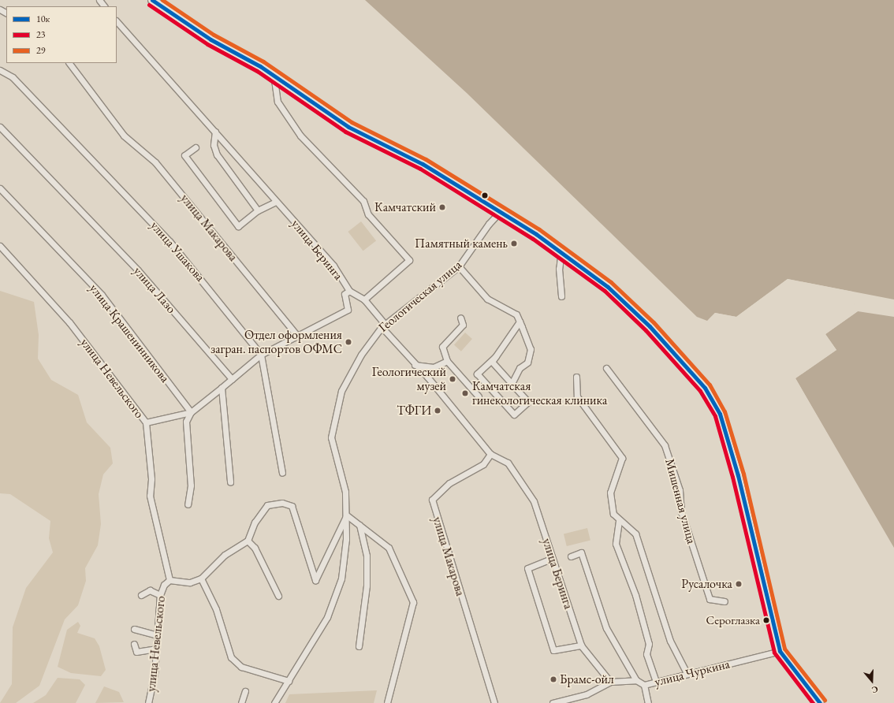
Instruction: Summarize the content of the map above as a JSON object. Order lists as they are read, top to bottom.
{
  "streets": {
    "street": [
      "улица Макарова",
      "улица Беринга",
      "улица Ушакова",
      "улица Лазо",
      "Геологическая улица",
      "улица Крашенинникова",
      "улица Невельского",
      "Мишенная улица",
      "улица Чуркина"
    ]
  },
  "crossings": [
    ["улица Макарова", "улица Беринга"],
    ["улица Беринга", "Геологическая улица"],
    ["улица Беринга", "улица Чуркина"]
  ],
  "places": [
    "Камчатский",
    "Памятный камень",
    "Отдел оформления загран. паспортов ОФМС",
    "Геологический музей",
    "Камчатская гинекологическая клиника",
    "ТФГИ",
    "Русалочка",
    "Сероглазка",
    "Брамс-ойл"
  ],
  "lines": ["transit line 10к", "transit line 29", "transit line 23"],
  "legend": ["10к", "23", "29"],
  "north": "bottom"
}
